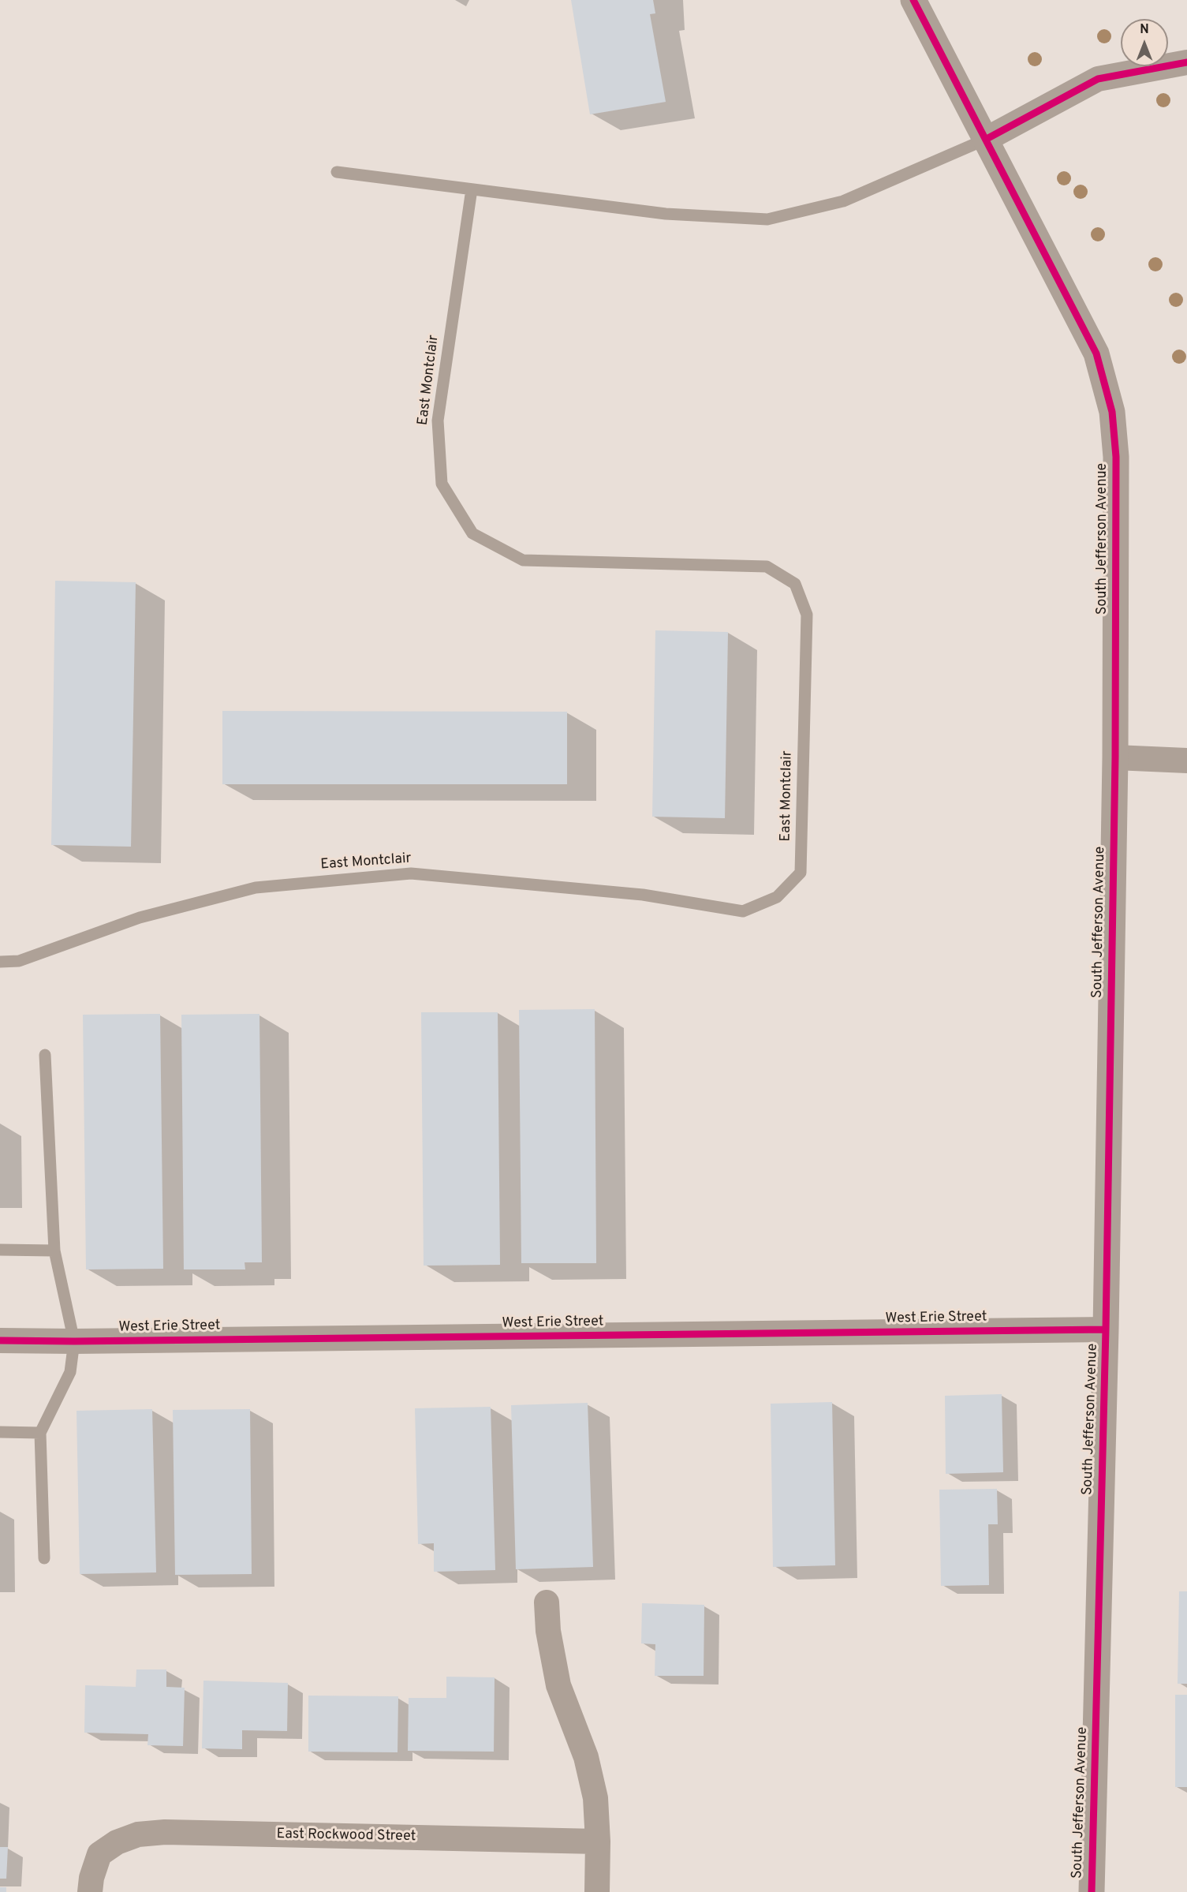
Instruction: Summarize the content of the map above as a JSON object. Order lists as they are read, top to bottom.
{
  "streets": {
    "street": ["South Jefferson Avenue", "West Erie Street", "East Rockwood Street"],
    "lane": ["East Montclair"]
  },
  "crossings": [
    ["South Jefferson Avenue", "West Erie Street"]
  ],
  "north": "top"
}
